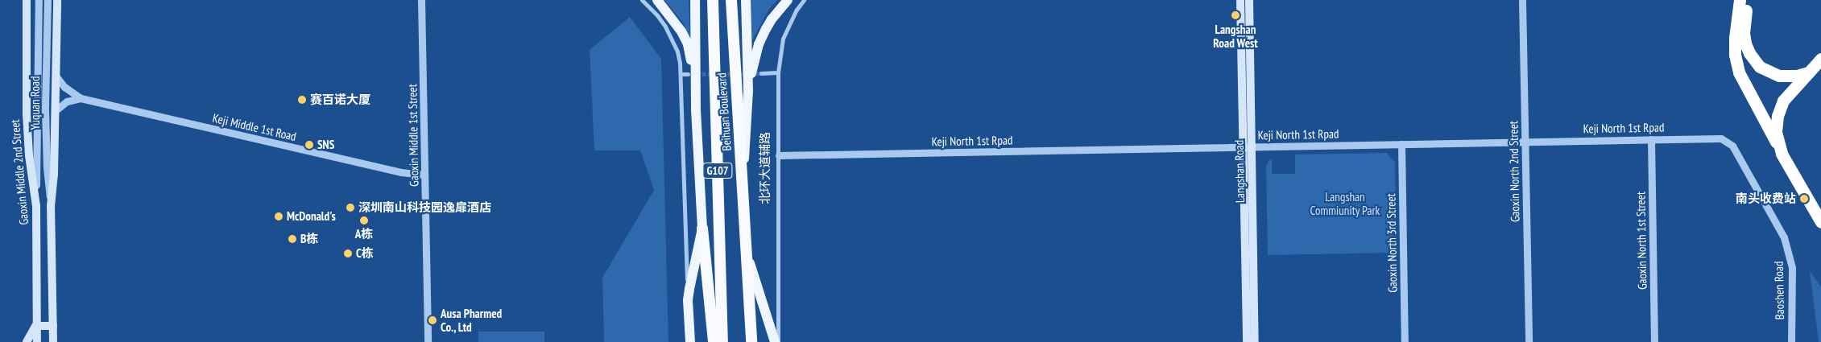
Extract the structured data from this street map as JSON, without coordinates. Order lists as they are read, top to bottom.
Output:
{
  "streets": {
    "highway": ["Beihuan Boulevard", "G107"],
    "main road": ["北环大道辅路", "Langshan Road", "Gaoxin Middle 2nd Street"],
    "street": [
      "Yuquan Road",
      "Keji Middle 1st Road",
      "Keji North 1st Rpad",
      "Gaoxin Middle 1st Street",
      "Gaoxin North 2nd Street",
      "Gaoxin North 1st Street",
      "Gaoxin North 3rd Street",
      "Baoshen Road"
    ]
  },
  "crossings": [
    ["Yuquan Road", "Gaoxin Middle 2nd Street"],
    ["Beihuan Boulevard", "北环大道辅路"],
    ["Keji Middle 1st Road", "Gaoxin Middle 1st Street"],
    ["Keji North 1st Rpad", "北环大道辅路"],
    ["Keji North 1st Rpad", "Langshan Road"],
    ["Keji North 1st Rpad", "Gaoxin North 2nd Street"],
    ["Keji North 1st Rpad", "Gaoxin North 1st Street"],
    ["Keji North 1st Rpad", "Gaoxin North 3rd Street"],
    ["Keji North 1st Rpad", "Baoshen Road"]
  ],
  "parks": ["Langshan Commiunity Park"],
  "places": [
    "Langshan Road West",
    "赛百诺大厦",
    "SNS",
    "南头收费站",
    "深圳南山科技园逸扉酒店",
    "McDonald's",
    "A栋",
    "B栋",
    "C栋",
    "Ausa Pharmed Co., Ltd"
  ]
}
